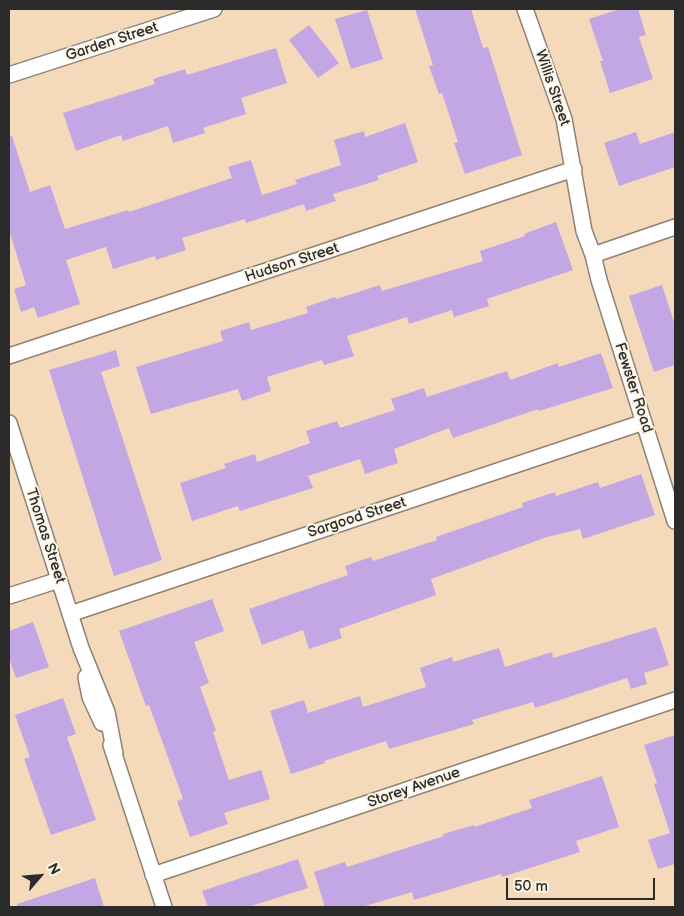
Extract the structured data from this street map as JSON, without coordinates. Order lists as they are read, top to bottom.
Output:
{
  "streets": {
    "street": [
      "Garden Street",
      "Willis Street",
      "Hudson Street",
      "Fewster Road",
      "Sargood Street",
      "Thomas Street",
      "Storey Avenue"
    ]
  },
  "crossings": [
    ["Willis Street", "Hudson Street"],
    ["Willis Street", "Fewster Road"],
    ["Fewster Road", "Sargood Street"],
    ["Sargood Street", "Thomas Street"],
    ["Thomas Street", "Storey Avenue"]
  ],
  "scale_bar": "50 m",
  "north": "top right"
}
